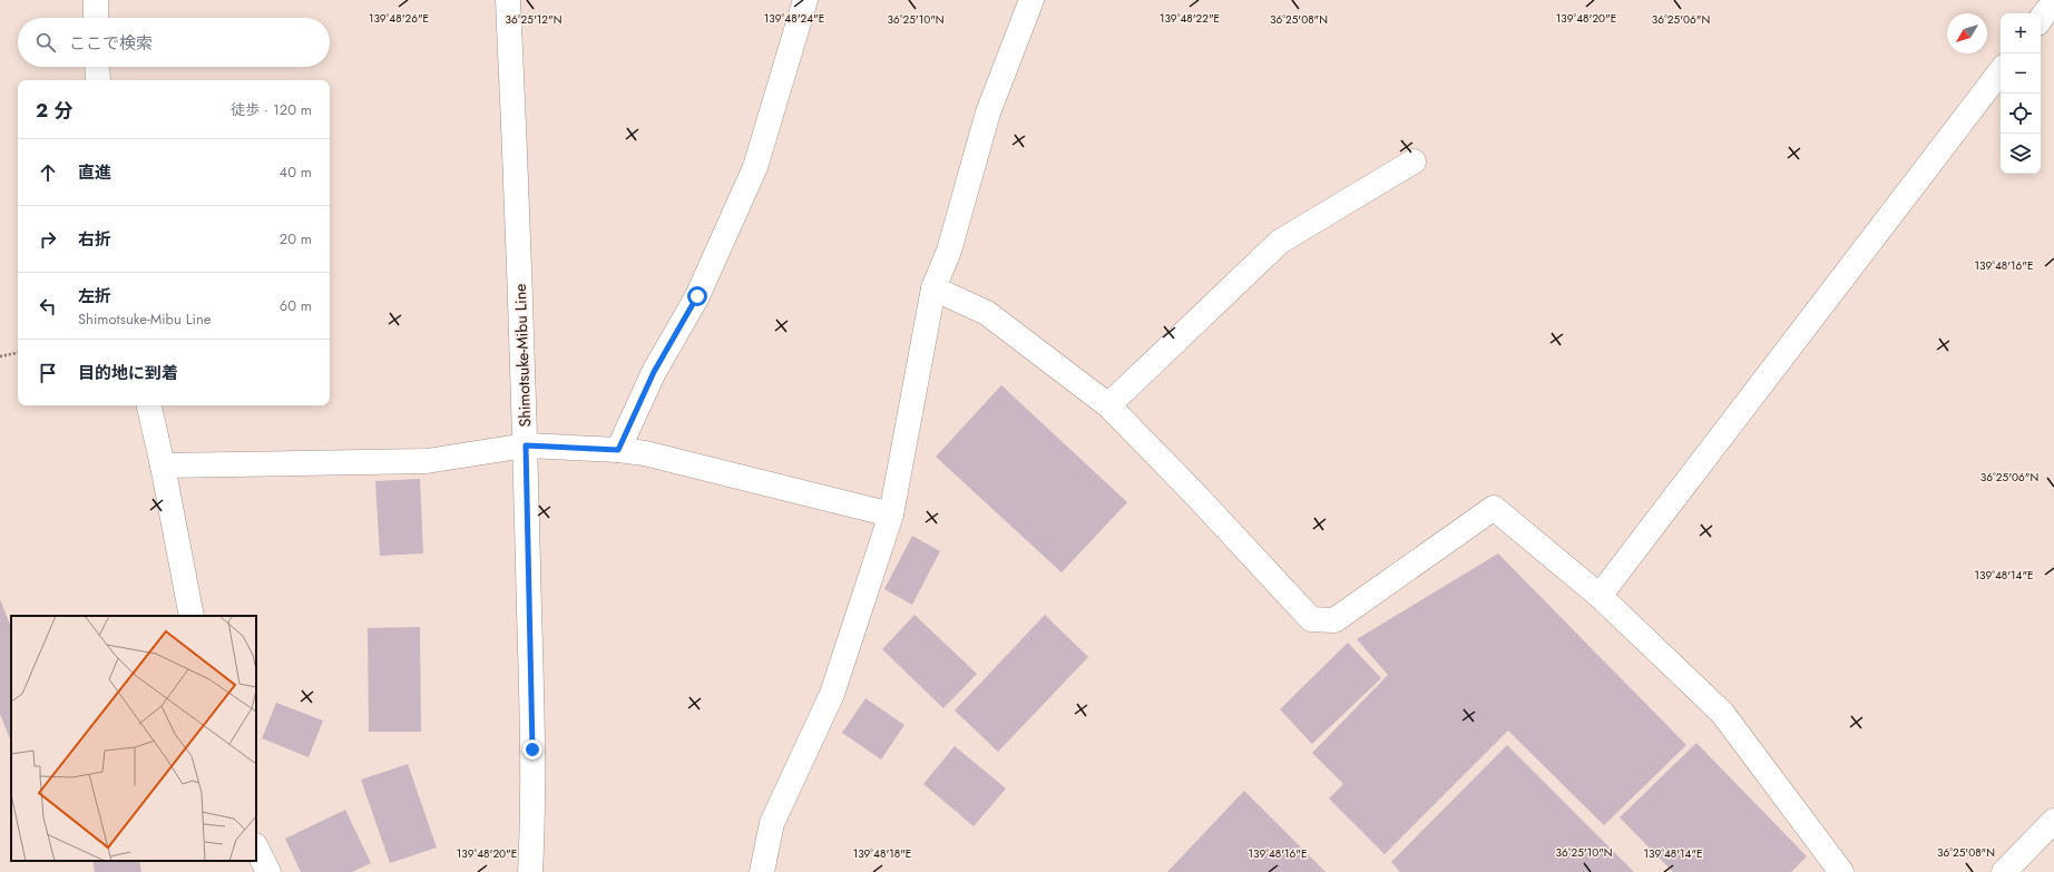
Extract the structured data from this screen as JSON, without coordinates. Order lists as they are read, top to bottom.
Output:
{
  "streets": {
    "street": ["Shimotsuke-Mibu Line"]
  },
  "north": "bottom left",
  "page": {
    "map_buttons": ["+", "−"],
    "search": "ここで検索",
    "heading": ["2 分", "徒歩 · 120 m"],
    "list": [
      ["直進", "40 m"],
      ["右折", "20 m"],
      ["左折", "Shimotsuke-Mibu Line", "60 m"],
      "目的地に到着"
    ]
  },
  "coordinates": [
    "139°48'26\"E",
    "139°48'22\"E",
    "139°48'20\"E",
    "139°48'24\"E",
    "36°25'12\"N",
    "36°25'10\"N",
    "36°25'08\"N",
    "36°25'06\"N",
    "139°48'16\"E",
    "139°48'14\"E",
    "139°48'18\"E"
  ]
}
